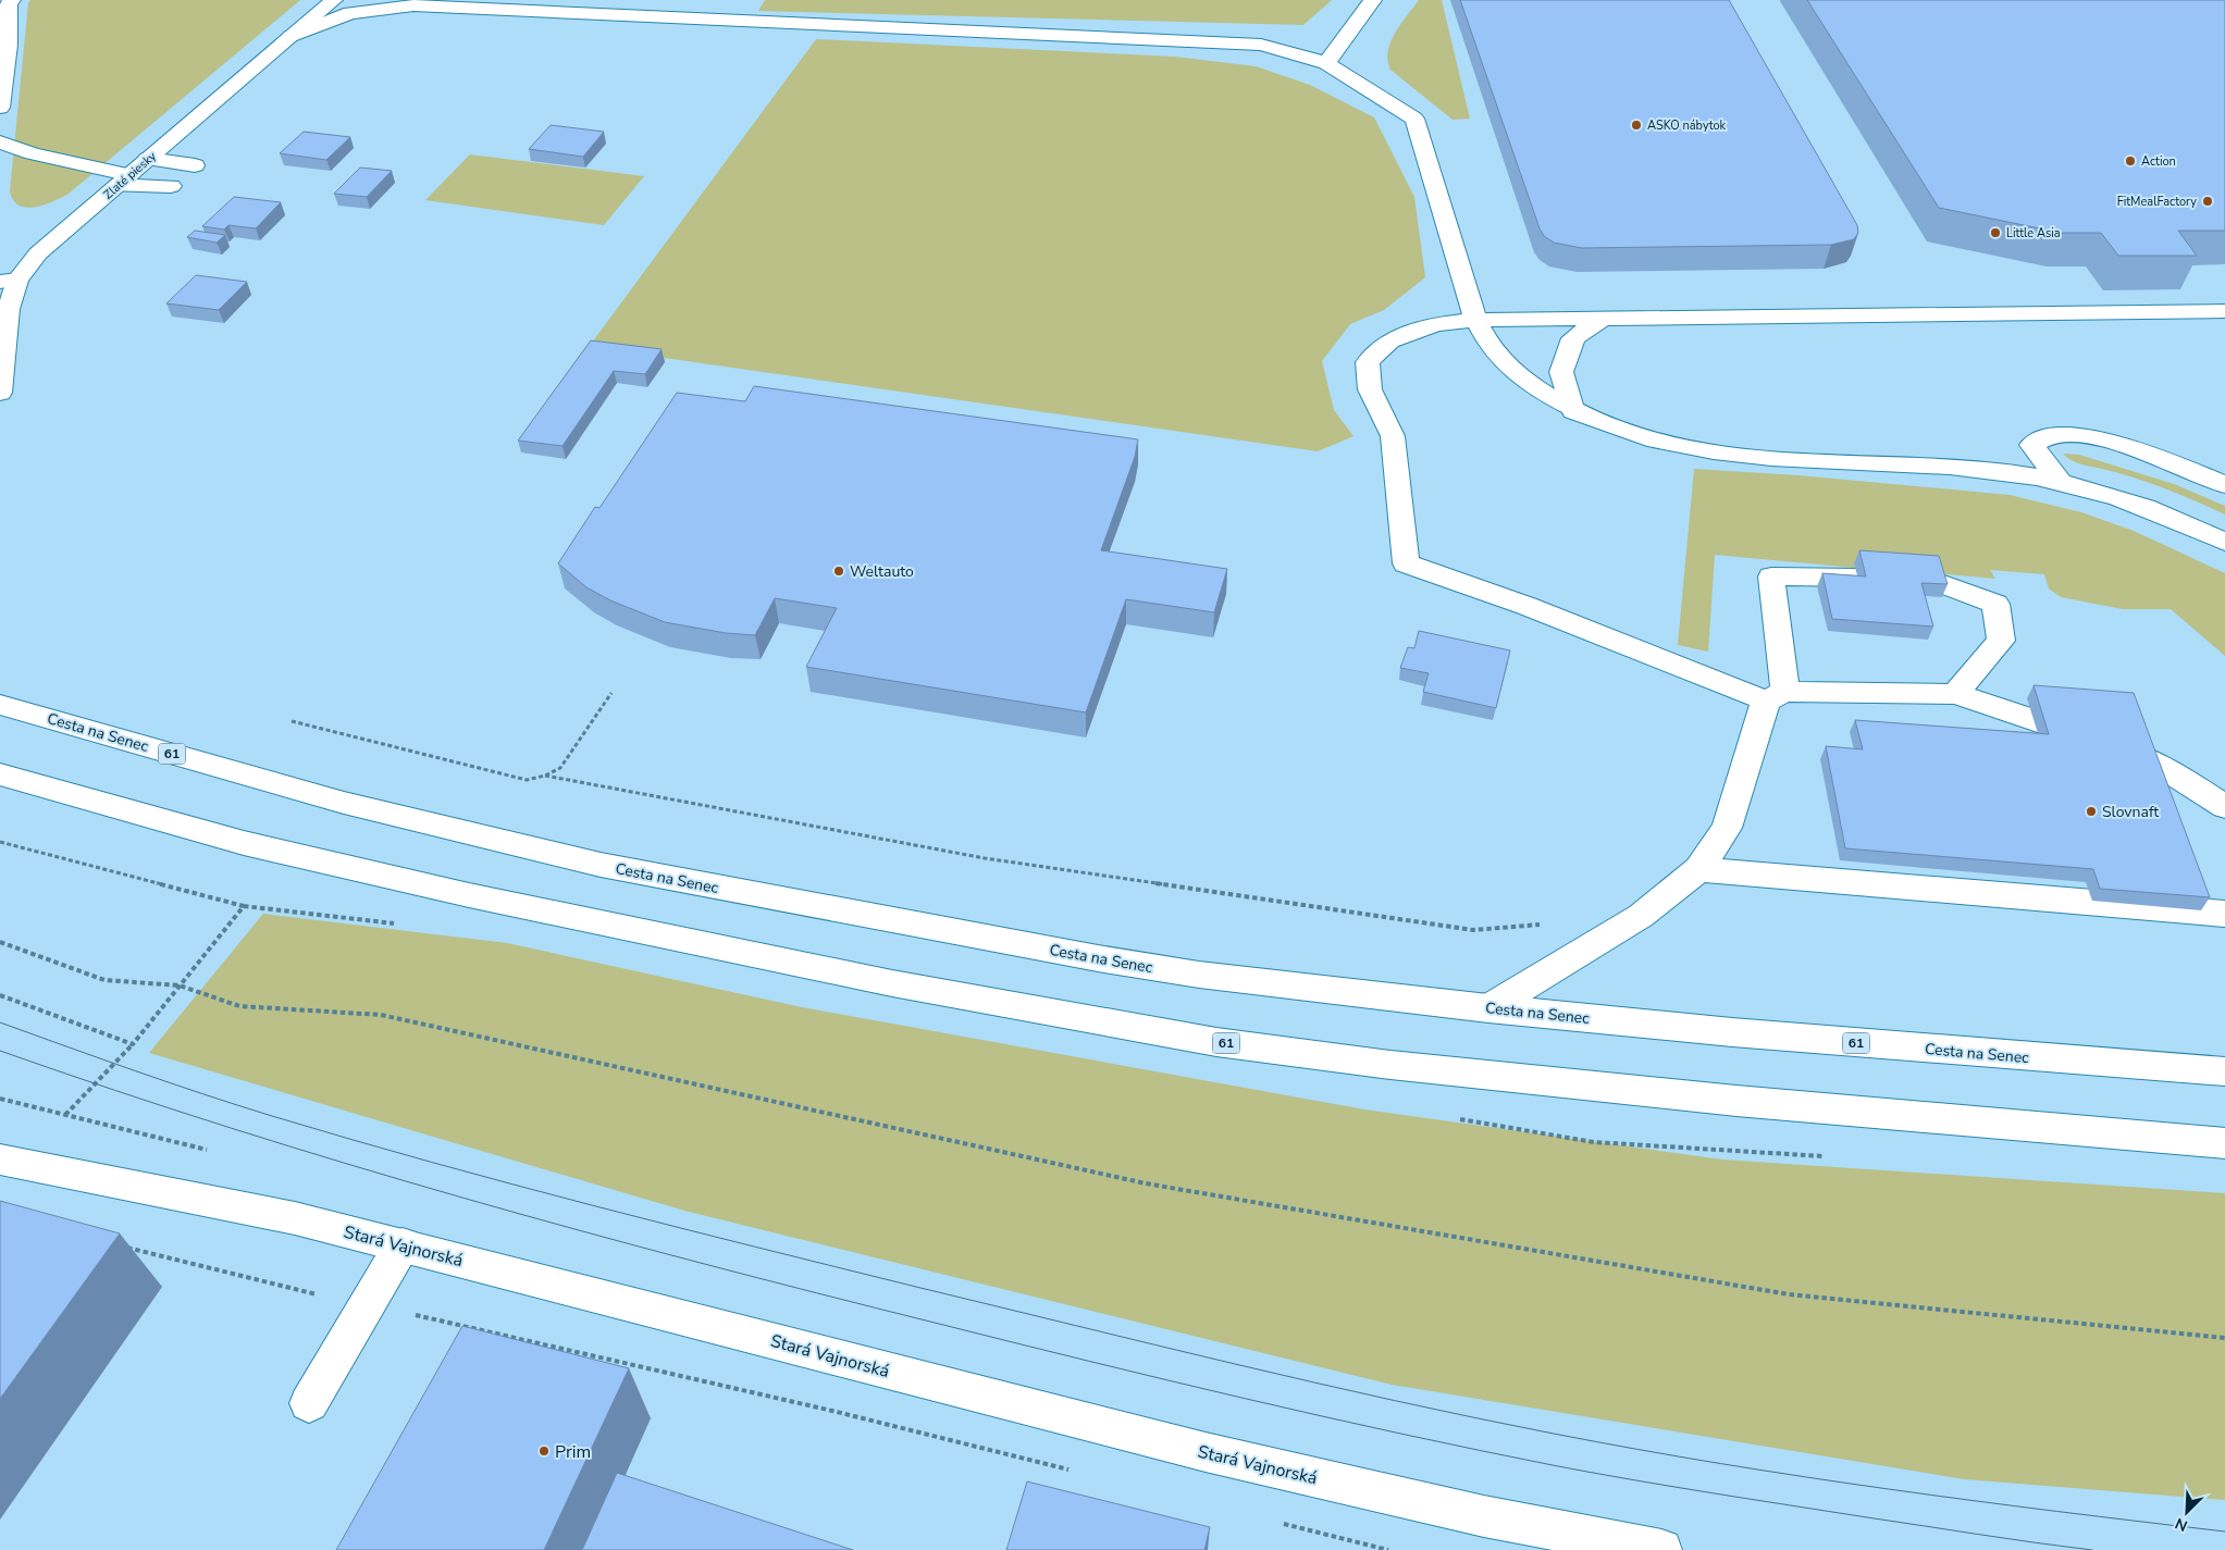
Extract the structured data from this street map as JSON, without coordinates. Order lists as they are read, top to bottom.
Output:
{
  "streets": {
    "main road": [
      "Zlaté piesky",
      "Cesta na Senec",
      "61",
      "Stará Vajnorská"
    ]
  },
  "places": [
    "ASKO nábytok",
    "Action",
    "FitMealFactory",
    "Little Asia",
    "Weltauto",
    "Slovnaft",
    "Prim"
  ],
  "north": "bottom left"
}
